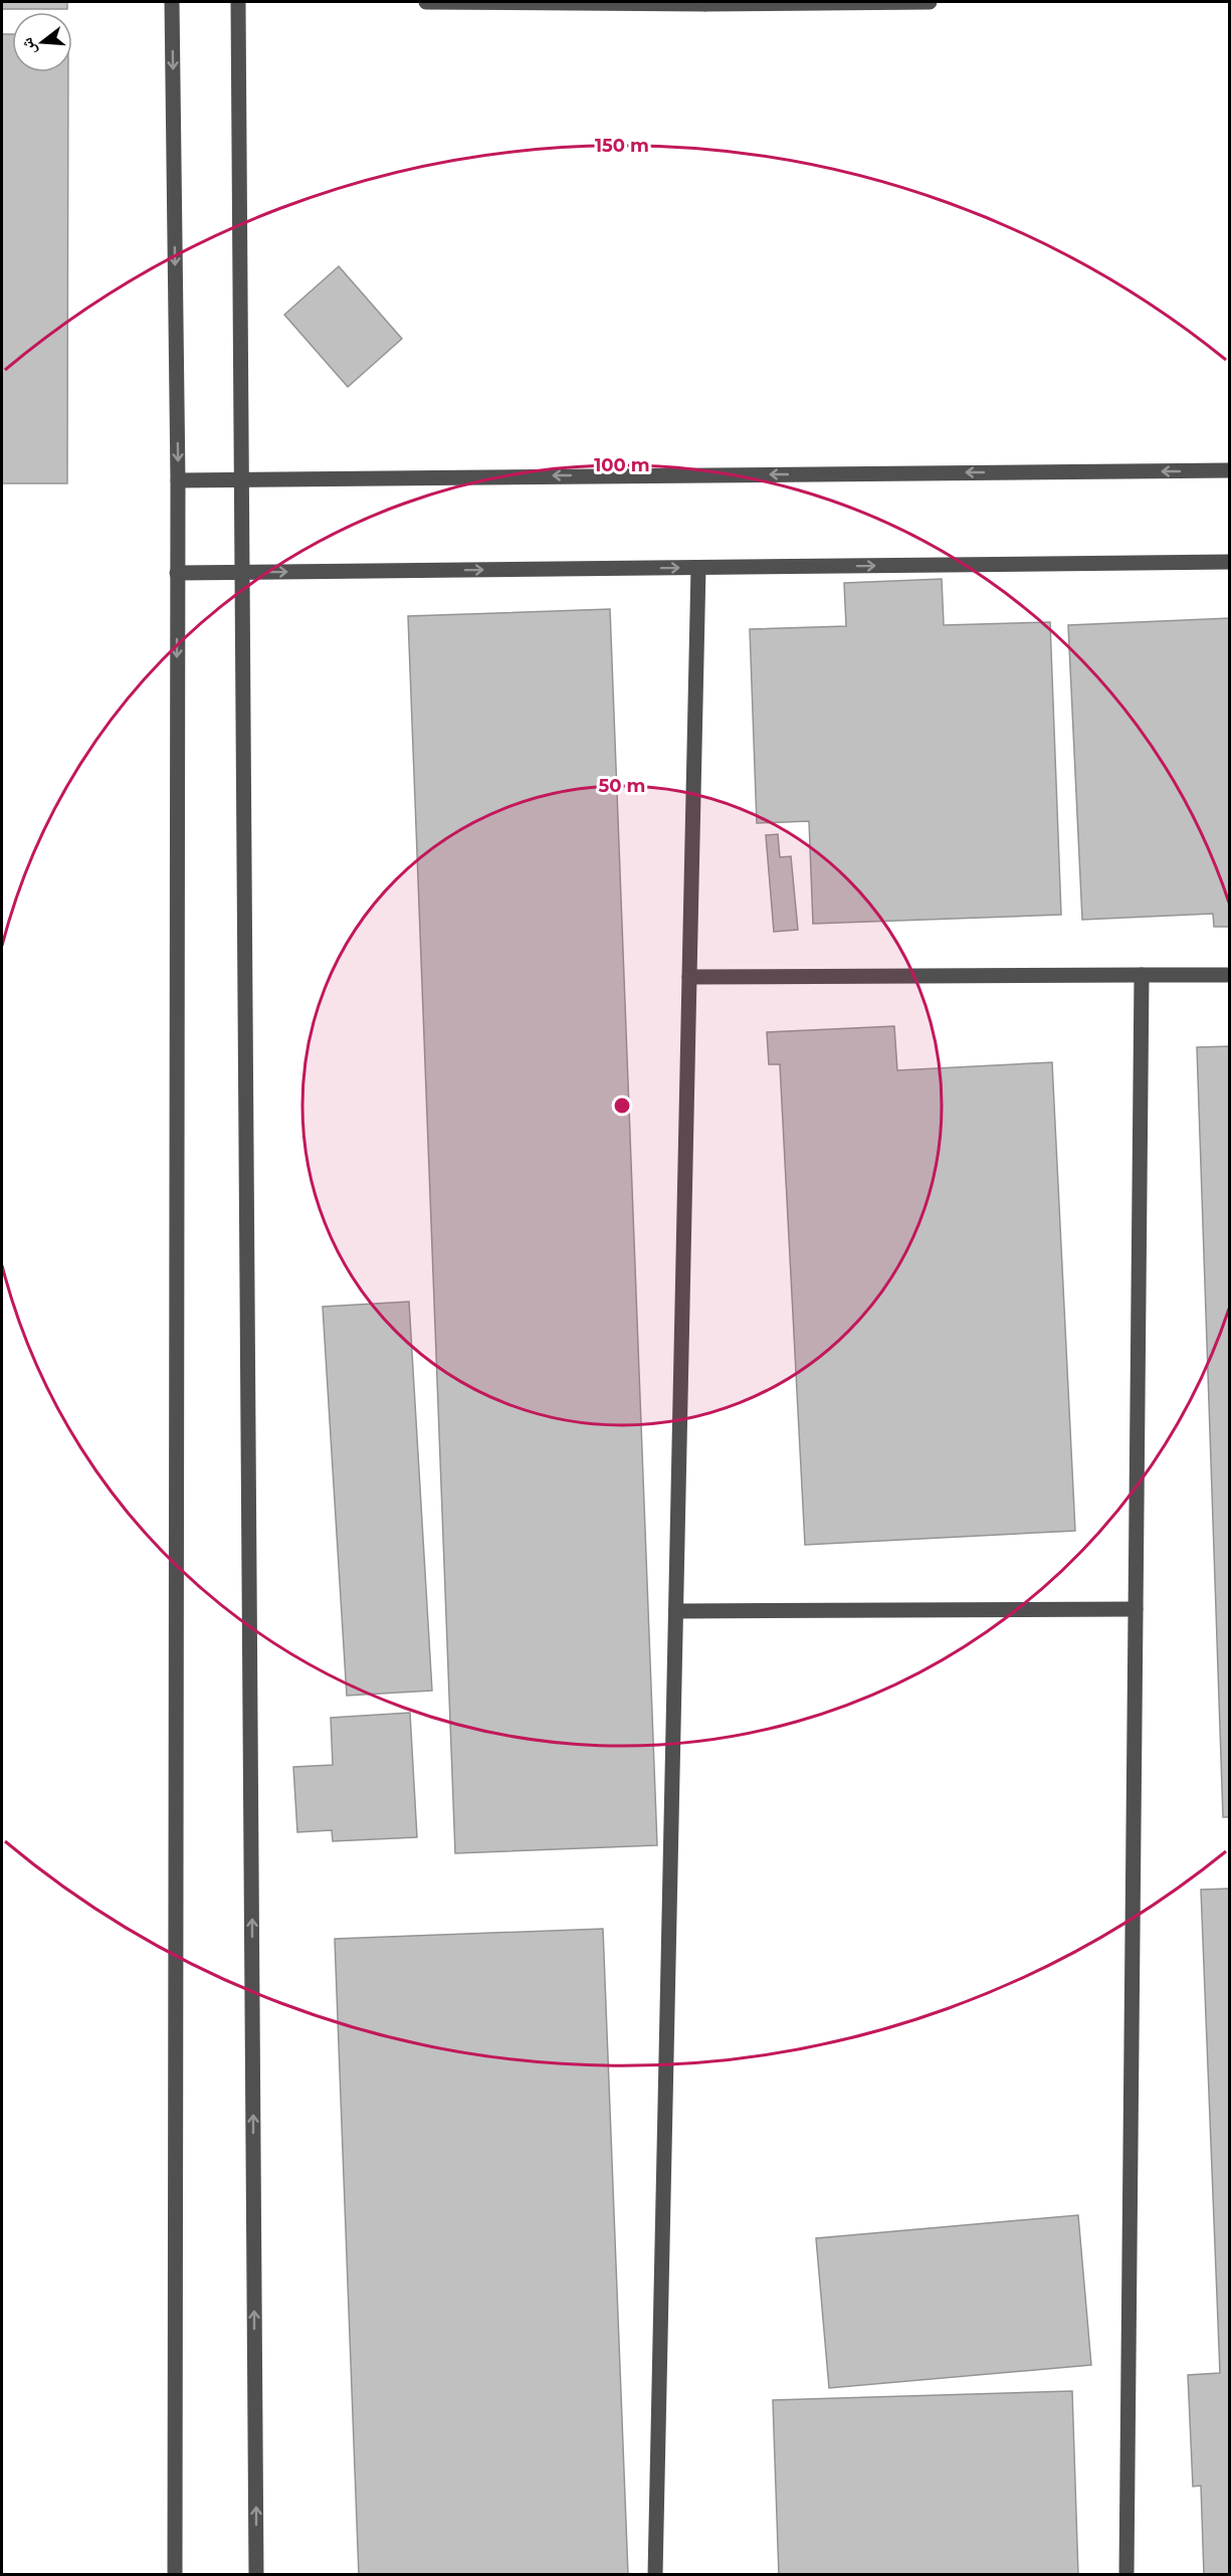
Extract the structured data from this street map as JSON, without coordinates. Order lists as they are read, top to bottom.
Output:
{
  "north": "left",
  "rings": ["150 m", "100 m", "50 m"]
}
